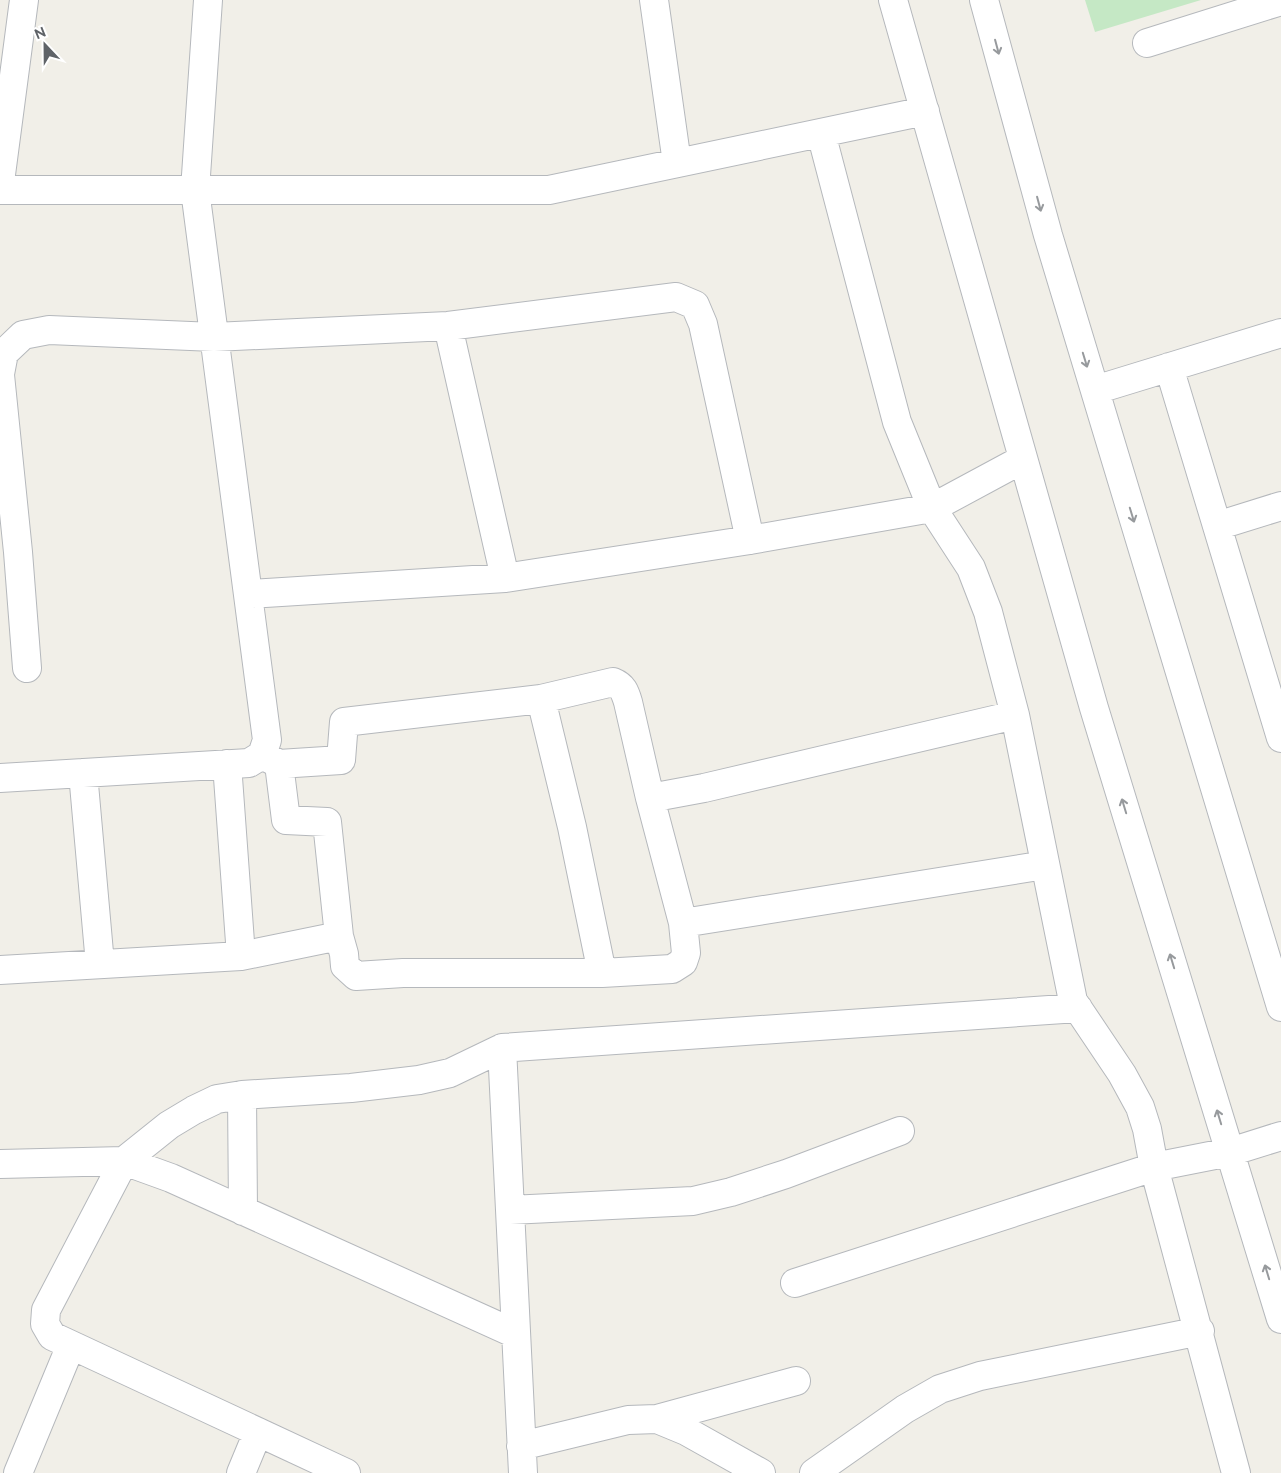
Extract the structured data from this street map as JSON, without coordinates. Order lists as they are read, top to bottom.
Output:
{
  "north": "top"
}
